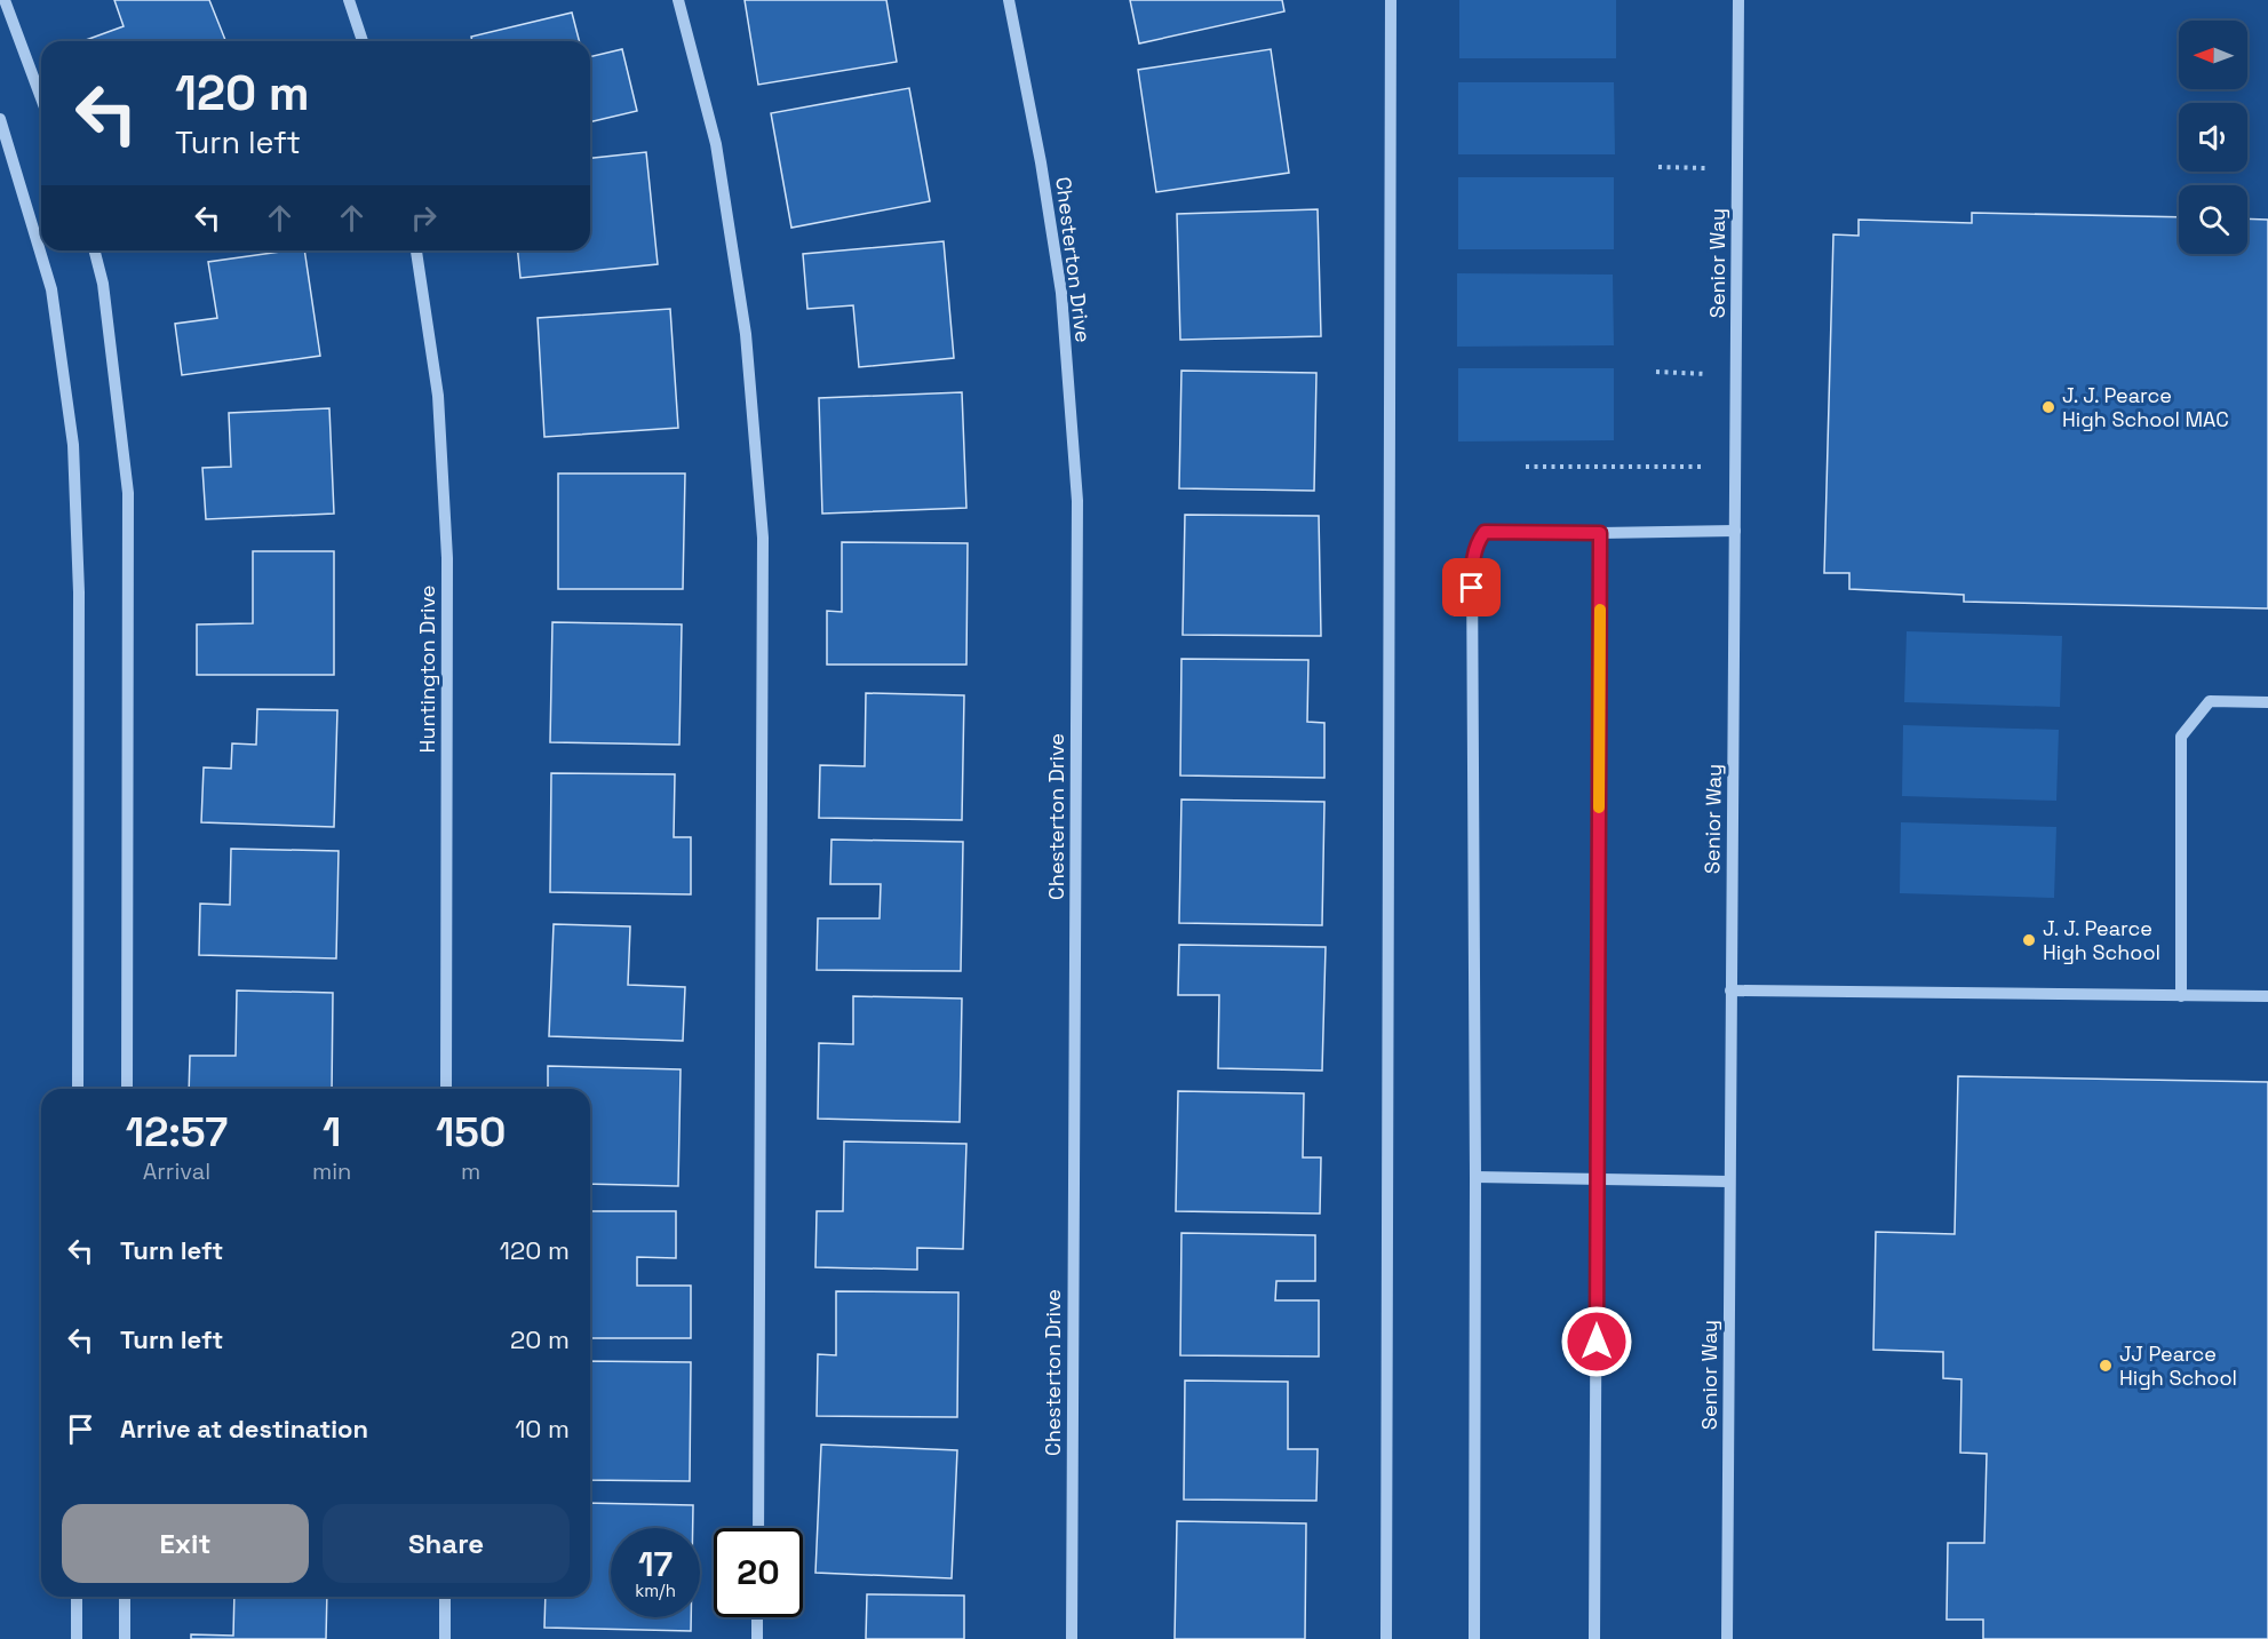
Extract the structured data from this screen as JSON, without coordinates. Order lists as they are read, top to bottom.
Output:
{
  "streets": {
    "street": ["Chesterton Drive", "Senior Way", "Huntington Drive"]
  },
  "places": ["J. J. Pearce High School MAC", "J. J. Pearce High School", "JJ Pearce High School"],
  "north": "left",
  "page": {
    "turn": ["120 m", "Turn left"],
    "eta": [
      "12:57",
      "Arrival",
      "1",
      "min",
      "150",
      "m"
    ],
    "list": [
      {
        "name": "Turn left",
        "value": "120 m"
      },
      {
        "name": "Turn left",
        "value": "20 m"
      },
      {
        "name": "Arrive at destination",
        "value": "10 m"
      }
    ],
    "buttons": ["Exit", "Share"],
    "speed": "17 km/h",
    "limit": "20"
  }
}
